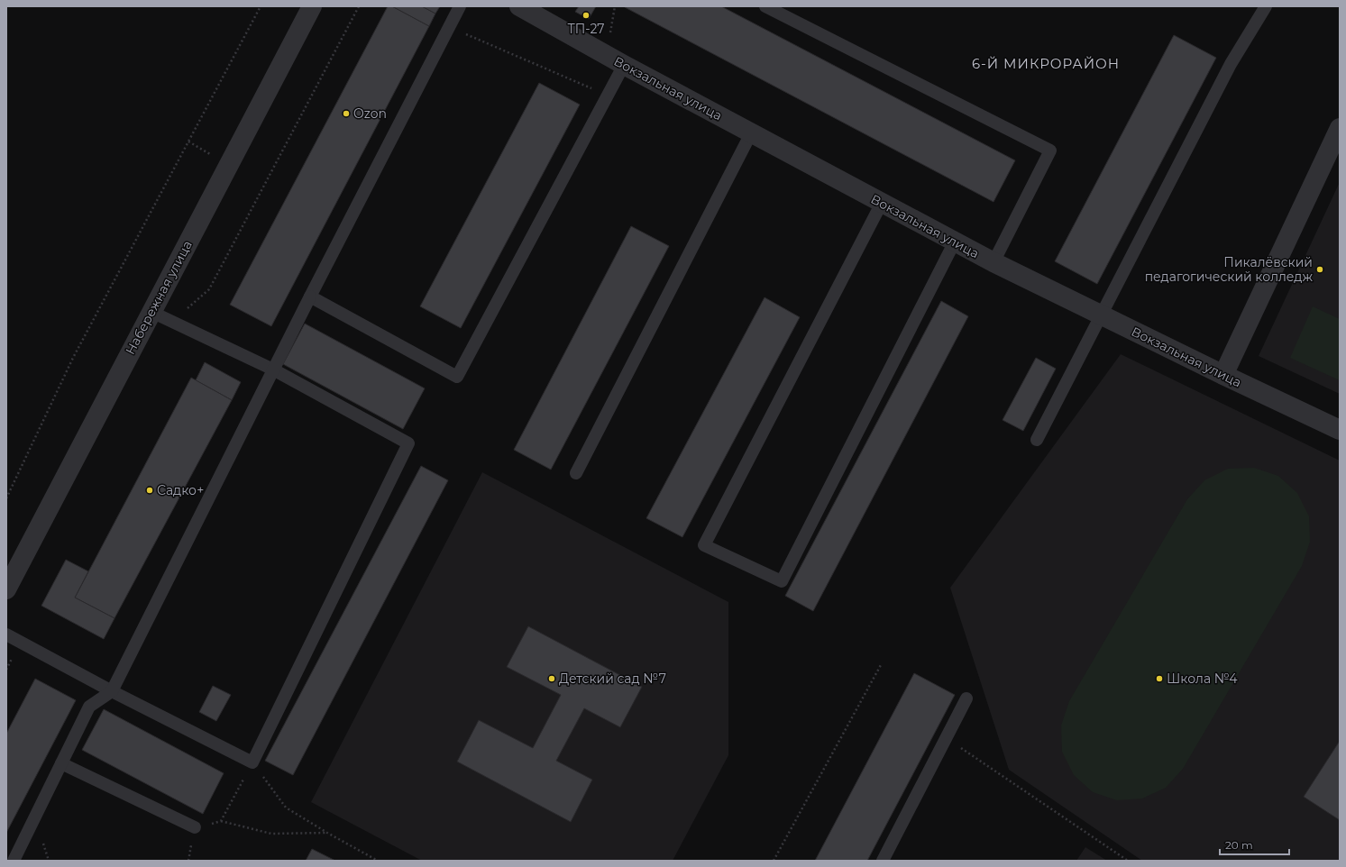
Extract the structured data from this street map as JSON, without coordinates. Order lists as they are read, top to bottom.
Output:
{
  "streets": {
    "street": ["Вокзальная улица", "Набережная улица"]
  },
  "districts": ["6-Й МИКРОРАЙОН"],
  "places": [
    "ТП-27",
    "Ozon",
    "Пикалёвский педагогический колледж",
    "Садко+",
    "Детский сад №7",
    "Школа №4"
  ],
  "scale_bar": "20 m"
}
